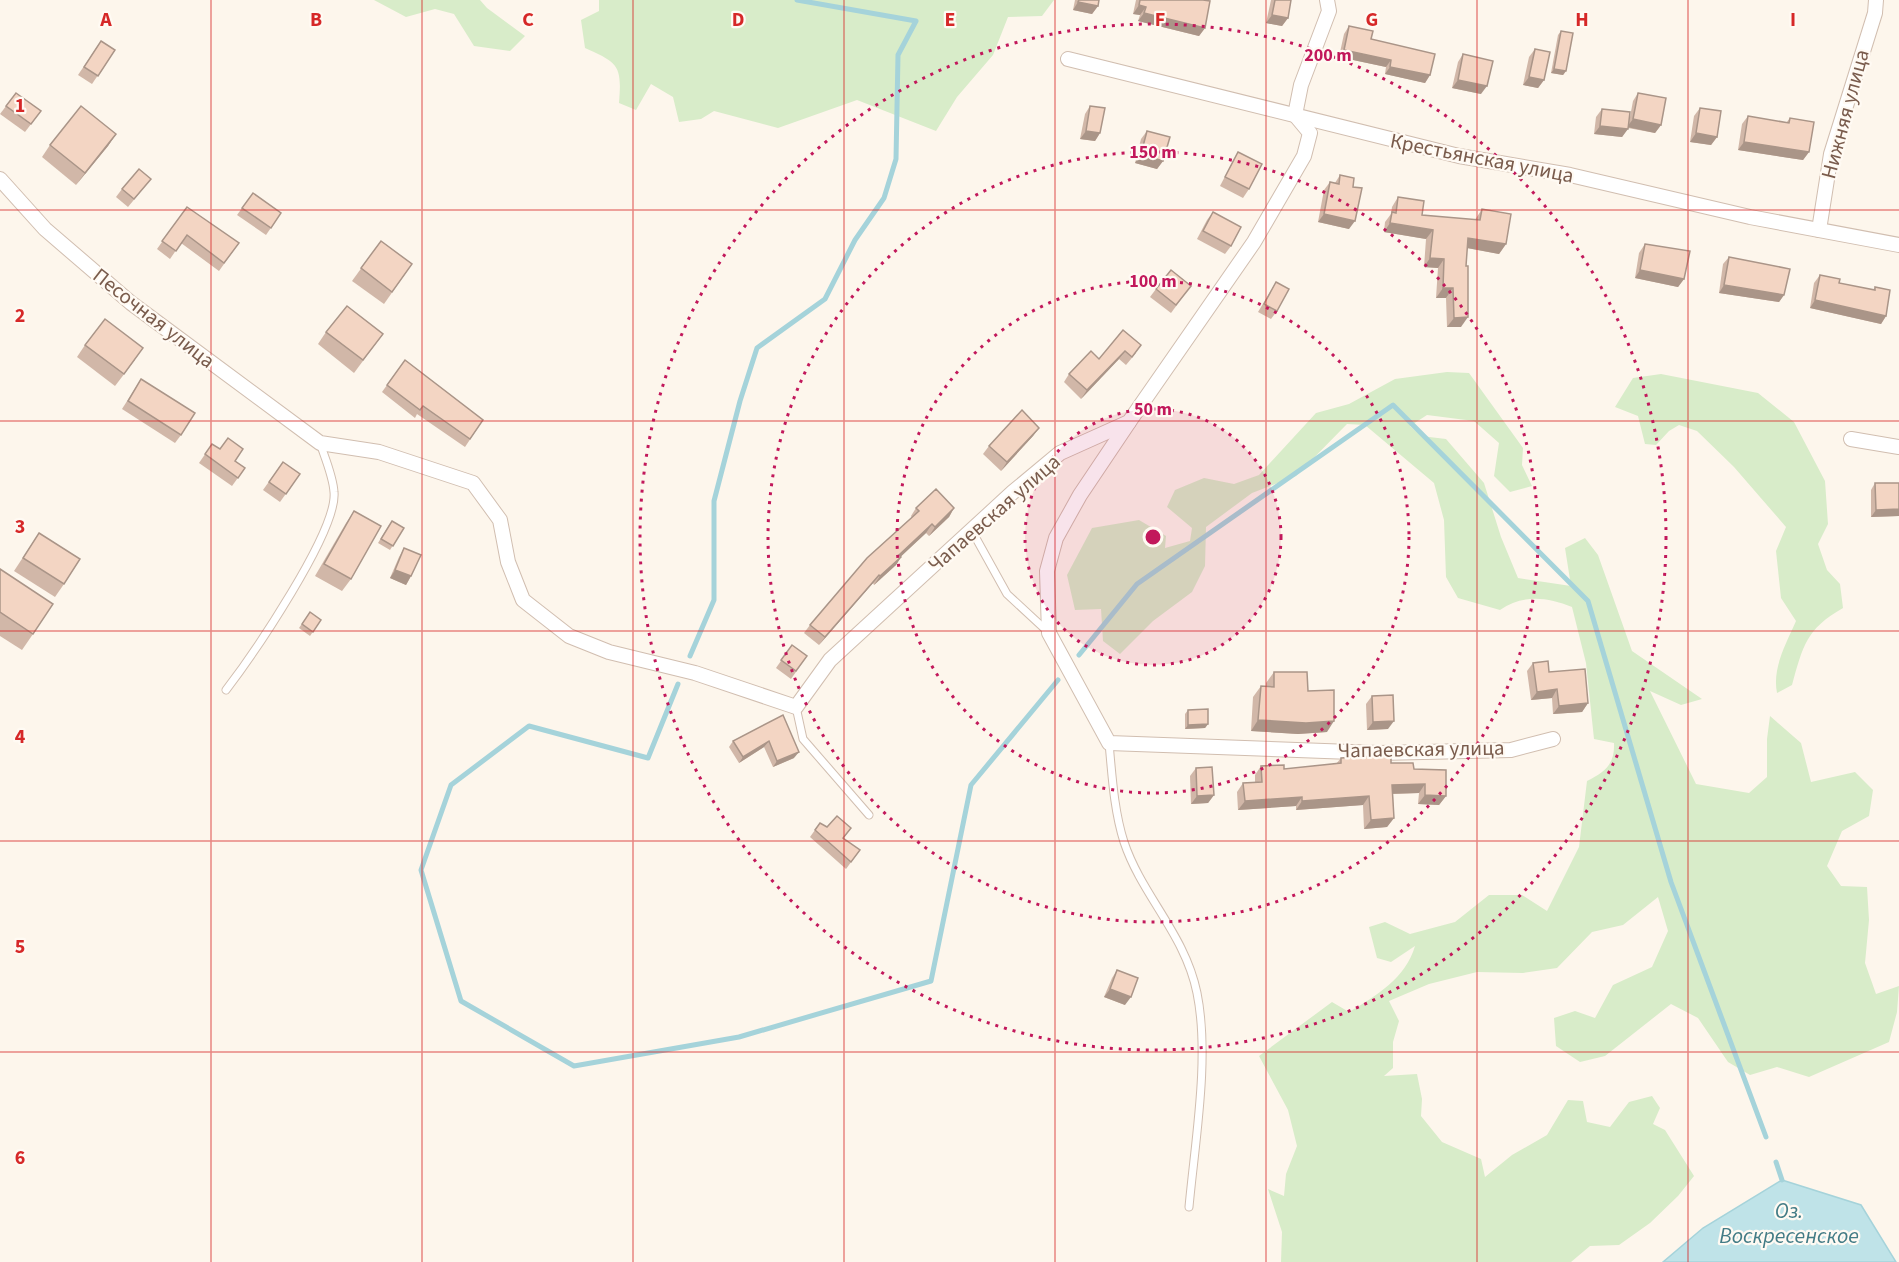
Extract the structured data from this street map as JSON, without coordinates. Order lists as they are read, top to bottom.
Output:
{
  "streets": {
    "street": [
      "Нижняя улица",
      "Крестьянская улица",
      "Песочная улица",
      "Чапаевская улица"
    ]
  },
  "crossings": [
    ["Нижняя улица", "Крестьянская улица"]
  ],
  "water": ["Оз. Воскресенское"],
  "grid": {
    "columns": [
      "A",
      "B",
      "C",
      "D",
      "E",
      "F",
      "G",
      "H",
      "I"
    ],
    "rows": [
      "1",
      "2",
      "3",
      "4",
      "5",
      "6"
    ]
  },
  "rings": [
    "200 m",
    "150 m",
    "100 m",
    "50 m"
  ]
}
